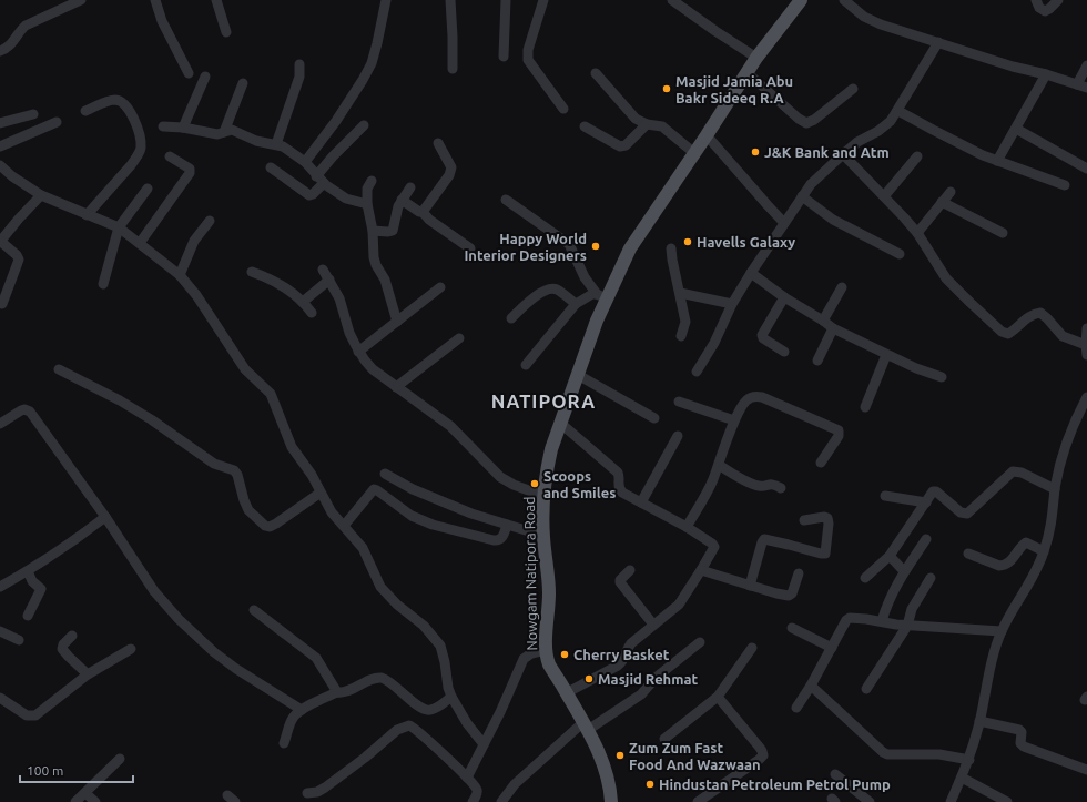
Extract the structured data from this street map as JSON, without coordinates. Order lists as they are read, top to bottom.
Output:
{
  "streets": {
    "main road": ["Nowgam Natipora Road"]
  },
  "districts": ["NATIPORA"],
  "places": [
    "Masjid Jamia Abu Bakr Sideeq R.A",
    "J&K Bank and Atm",
    "Havells Galaxy",
    "Happy World Interior Designers",
    "Scoops and Smiles",
    "Cherry Basket",
    "Masjid Rehmat",
    "Zum Zum Fast Food And Wazwaan",
    "Hindustan Petroleum Petrol Pump"
  ],
  "scale_bar": "100 m"
}
